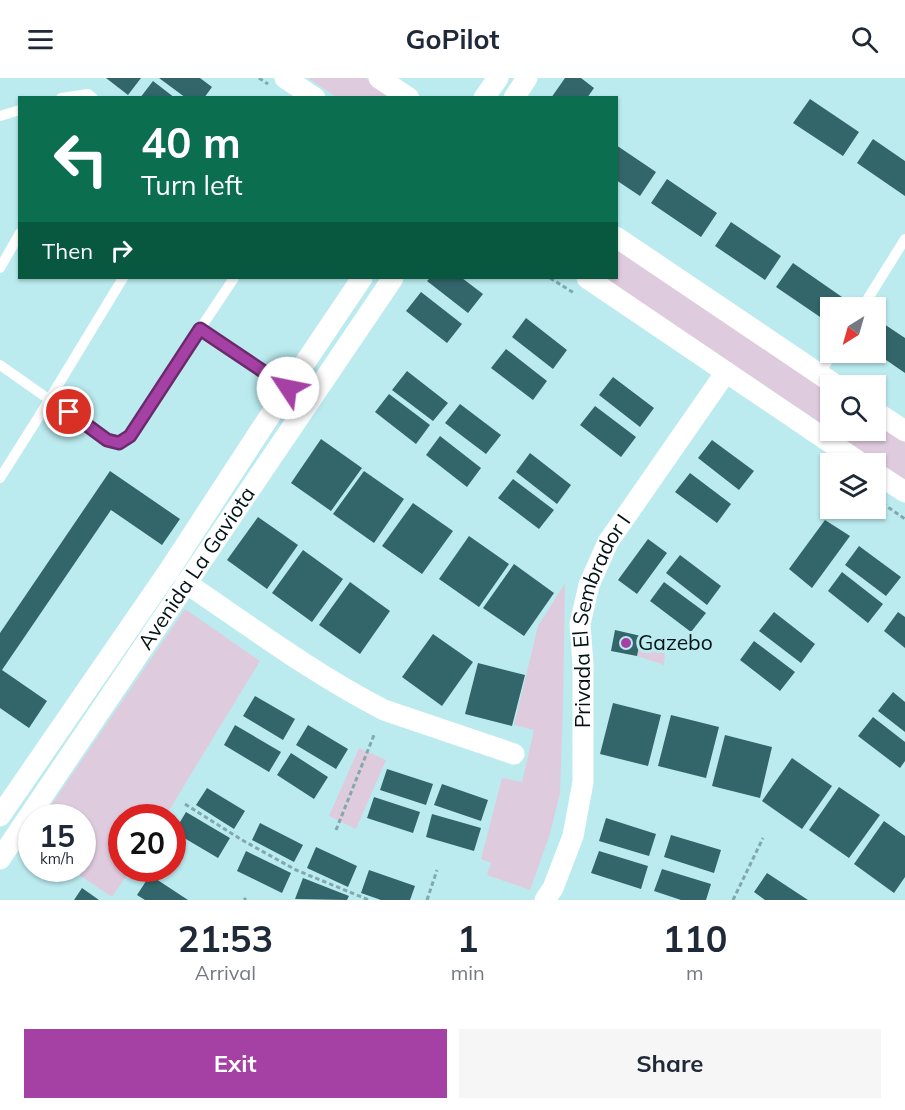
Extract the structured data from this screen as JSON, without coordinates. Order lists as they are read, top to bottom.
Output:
{
  "streets": {
    "street": ["Avenida La Gaviota", "Privada El Sembrador I"]
  },
  "places": ["Gazebo"],
  "north": "bottom left",
  "page": {
    "header": "GoPilot",
    "turn": ["40 m", "Turn left"],
    "then": "Then",
    "speed": "15 km/h",
    "limit": "20",
    "eta": [
      "21:53",
      "Arrival",
      "1",
      "min",
      "110",
      "m"
    ],
    "buttons": ["Exit", "Share"]
  }
}
